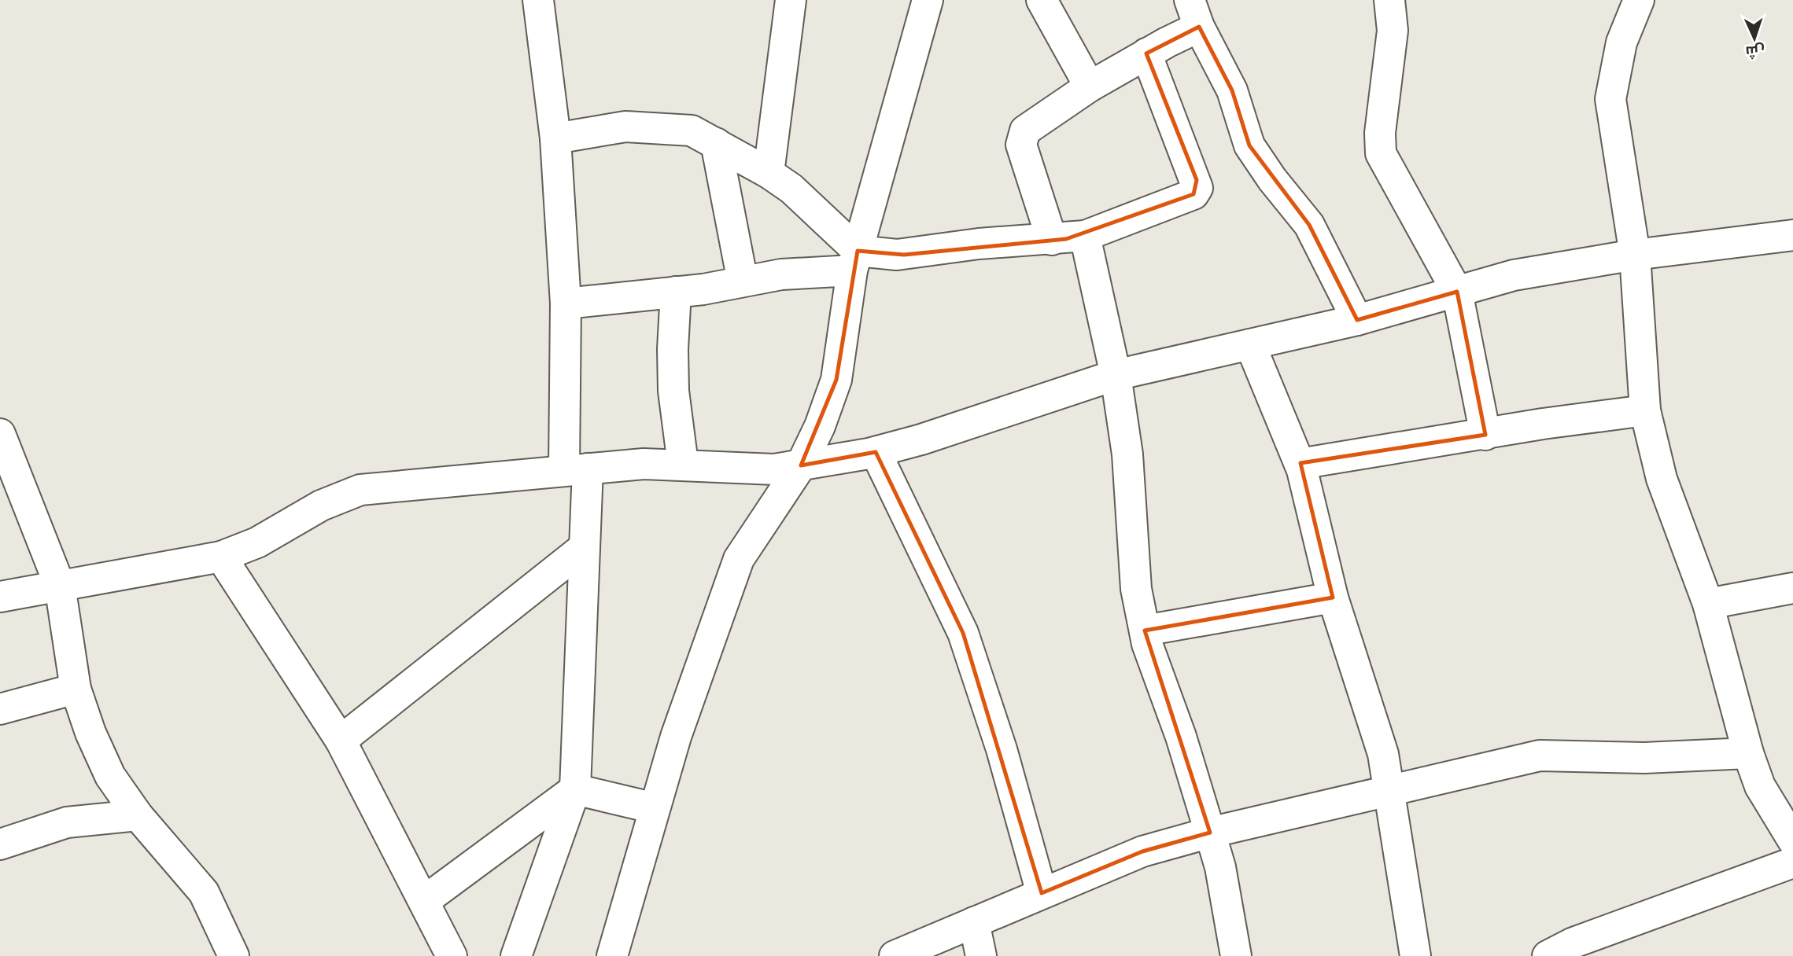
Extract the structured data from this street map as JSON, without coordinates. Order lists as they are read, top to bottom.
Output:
{
  "north": "bottom"
}
